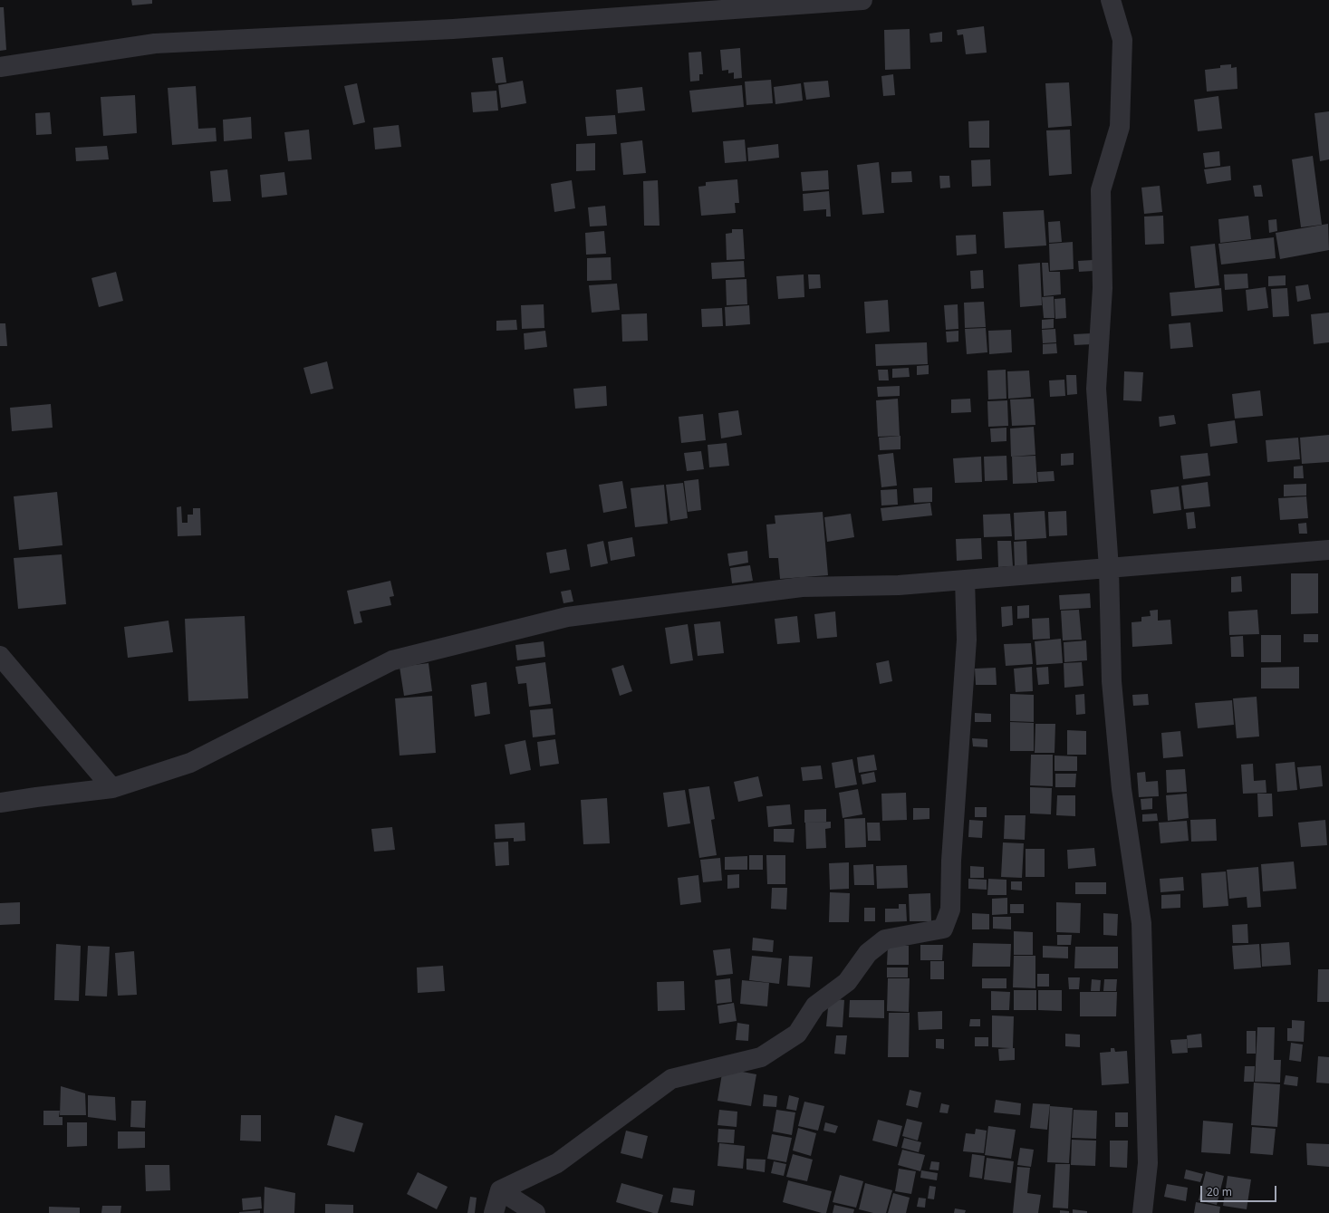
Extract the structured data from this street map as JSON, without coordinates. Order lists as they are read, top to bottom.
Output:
{
  "scale_bar": "20 m"
}
